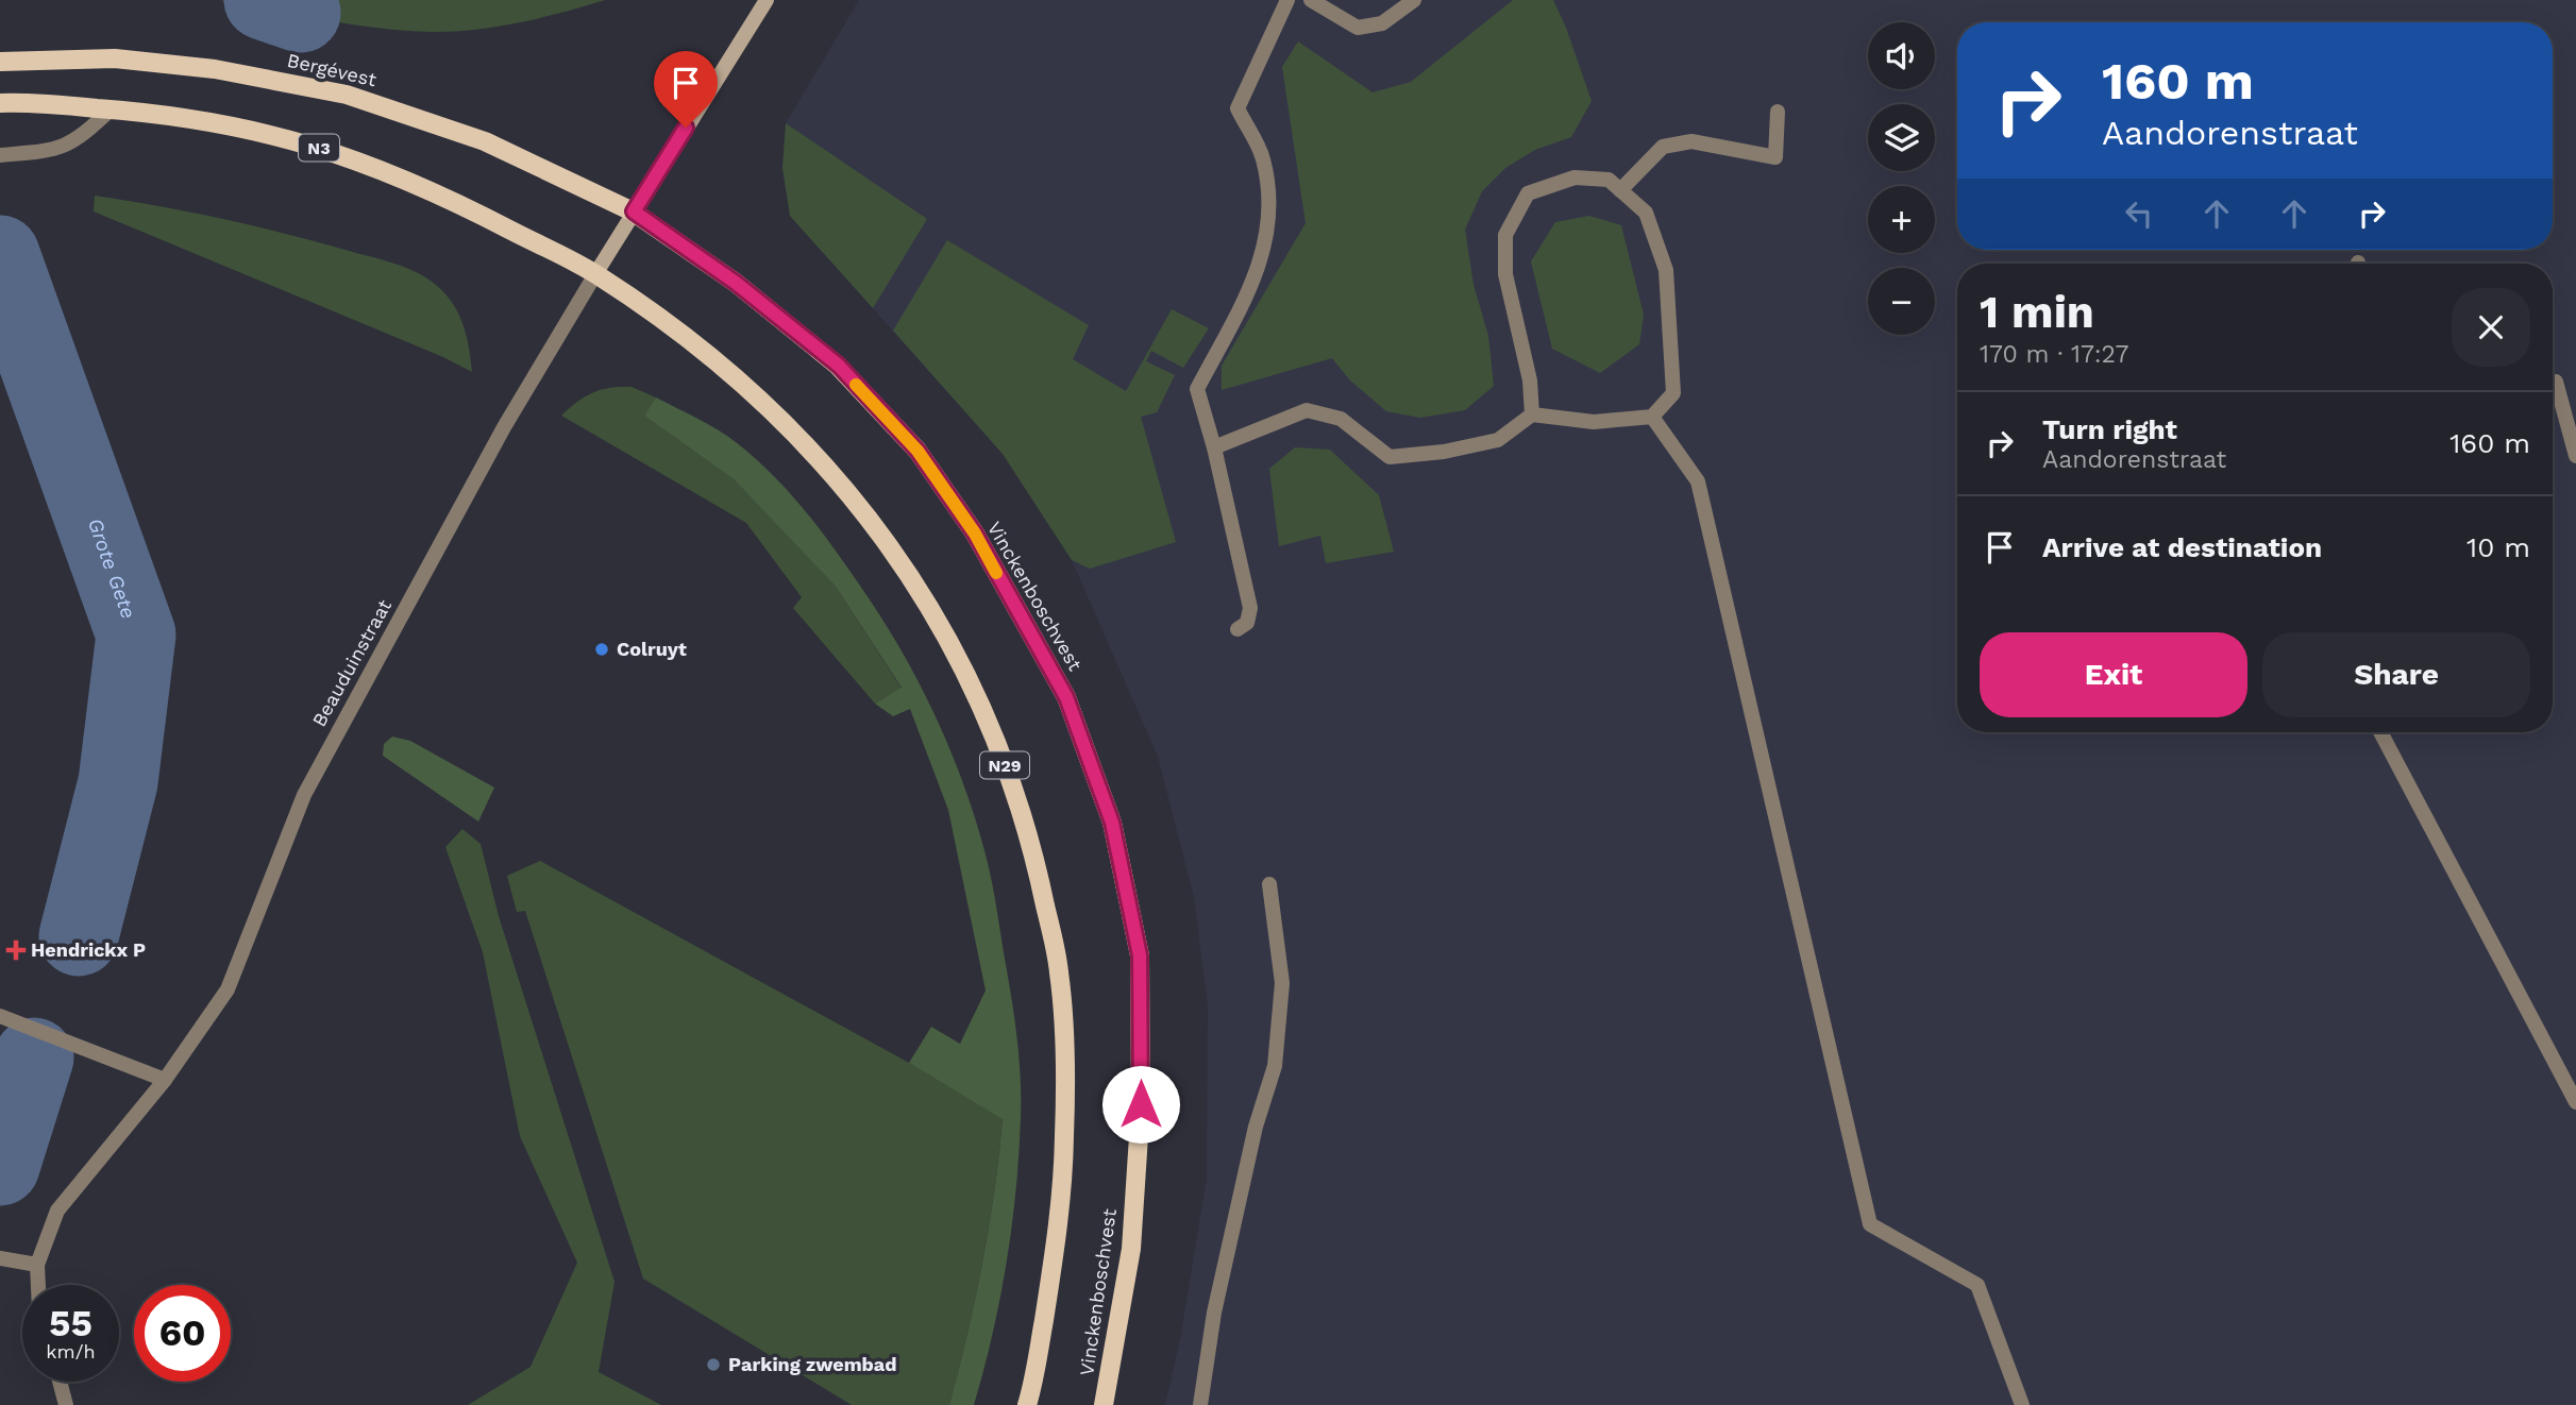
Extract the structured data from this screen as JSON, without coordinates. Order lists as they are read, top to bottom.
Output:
{
  "streets": {
    "main road": [
      "Bergévest",
      "N3",
      "Vinckenboschvest",
      "N29"
    ],
    "street": ["Beauduinstraat"]
  },
  "crossings": [
    ["Bergévest", "Vinckenboschvest"],
    ["N3", "Beauduinstraat"],
    ["N3", "N29"],
    ["Beauduinstraat", "N29"]
  ],
  "water": ["Grote Gete"],
  "places": {
    "other": ["Colruyt", "Parking zwembad"],
    "health": ["Hendrickx P"]
  },
  "page": {
    "map_buttons": ["+", "−"],
    "turn": ["160 m", "Aandorenstraat"],
    "heading": ["1 min", "170 m · 17:27"],
    "list": [
      {
        "name": "Turn right",
        "note": "Aandorenstraat",
        "value": "160 m"
      },
      {
        "name": "Arrive at destination",
        "value": "10 m"
      }
    ],
    "buttons": ["Exit", "Share"],
    "speed": "55 km/h",
    "limit": "60"
  }
}
